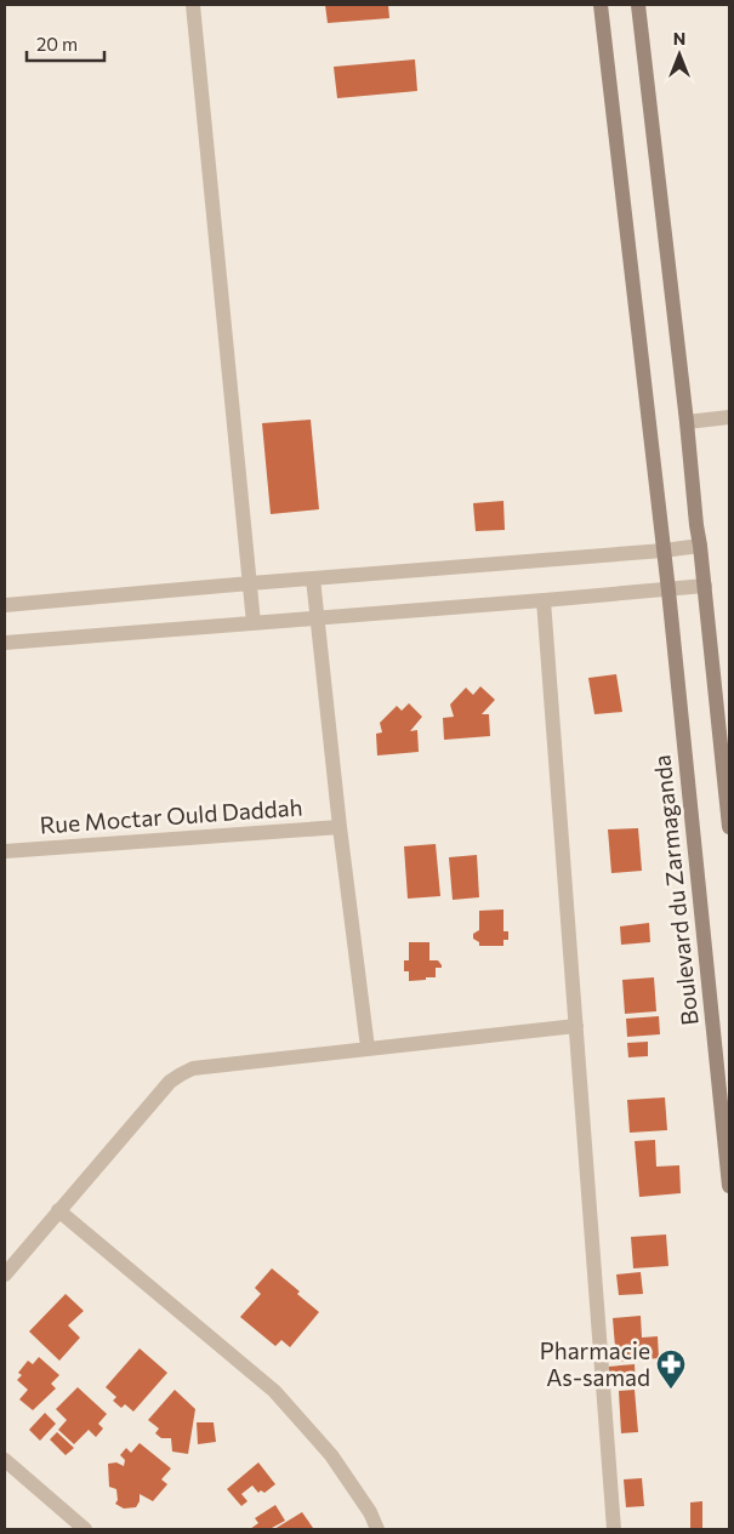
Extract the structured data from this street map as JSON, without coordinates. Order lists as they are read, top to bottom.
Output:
{
  "streets": {
    "main road": ["Boulevard du Zarmaganda"],
    "street": ["Rue Moctar Ould Daddah"]
  },
  "places": {
    "pharmacy": ["Pharmacie As-samad"]
  },
  "scale_bar": "20 m",
  "north": "top"
}
